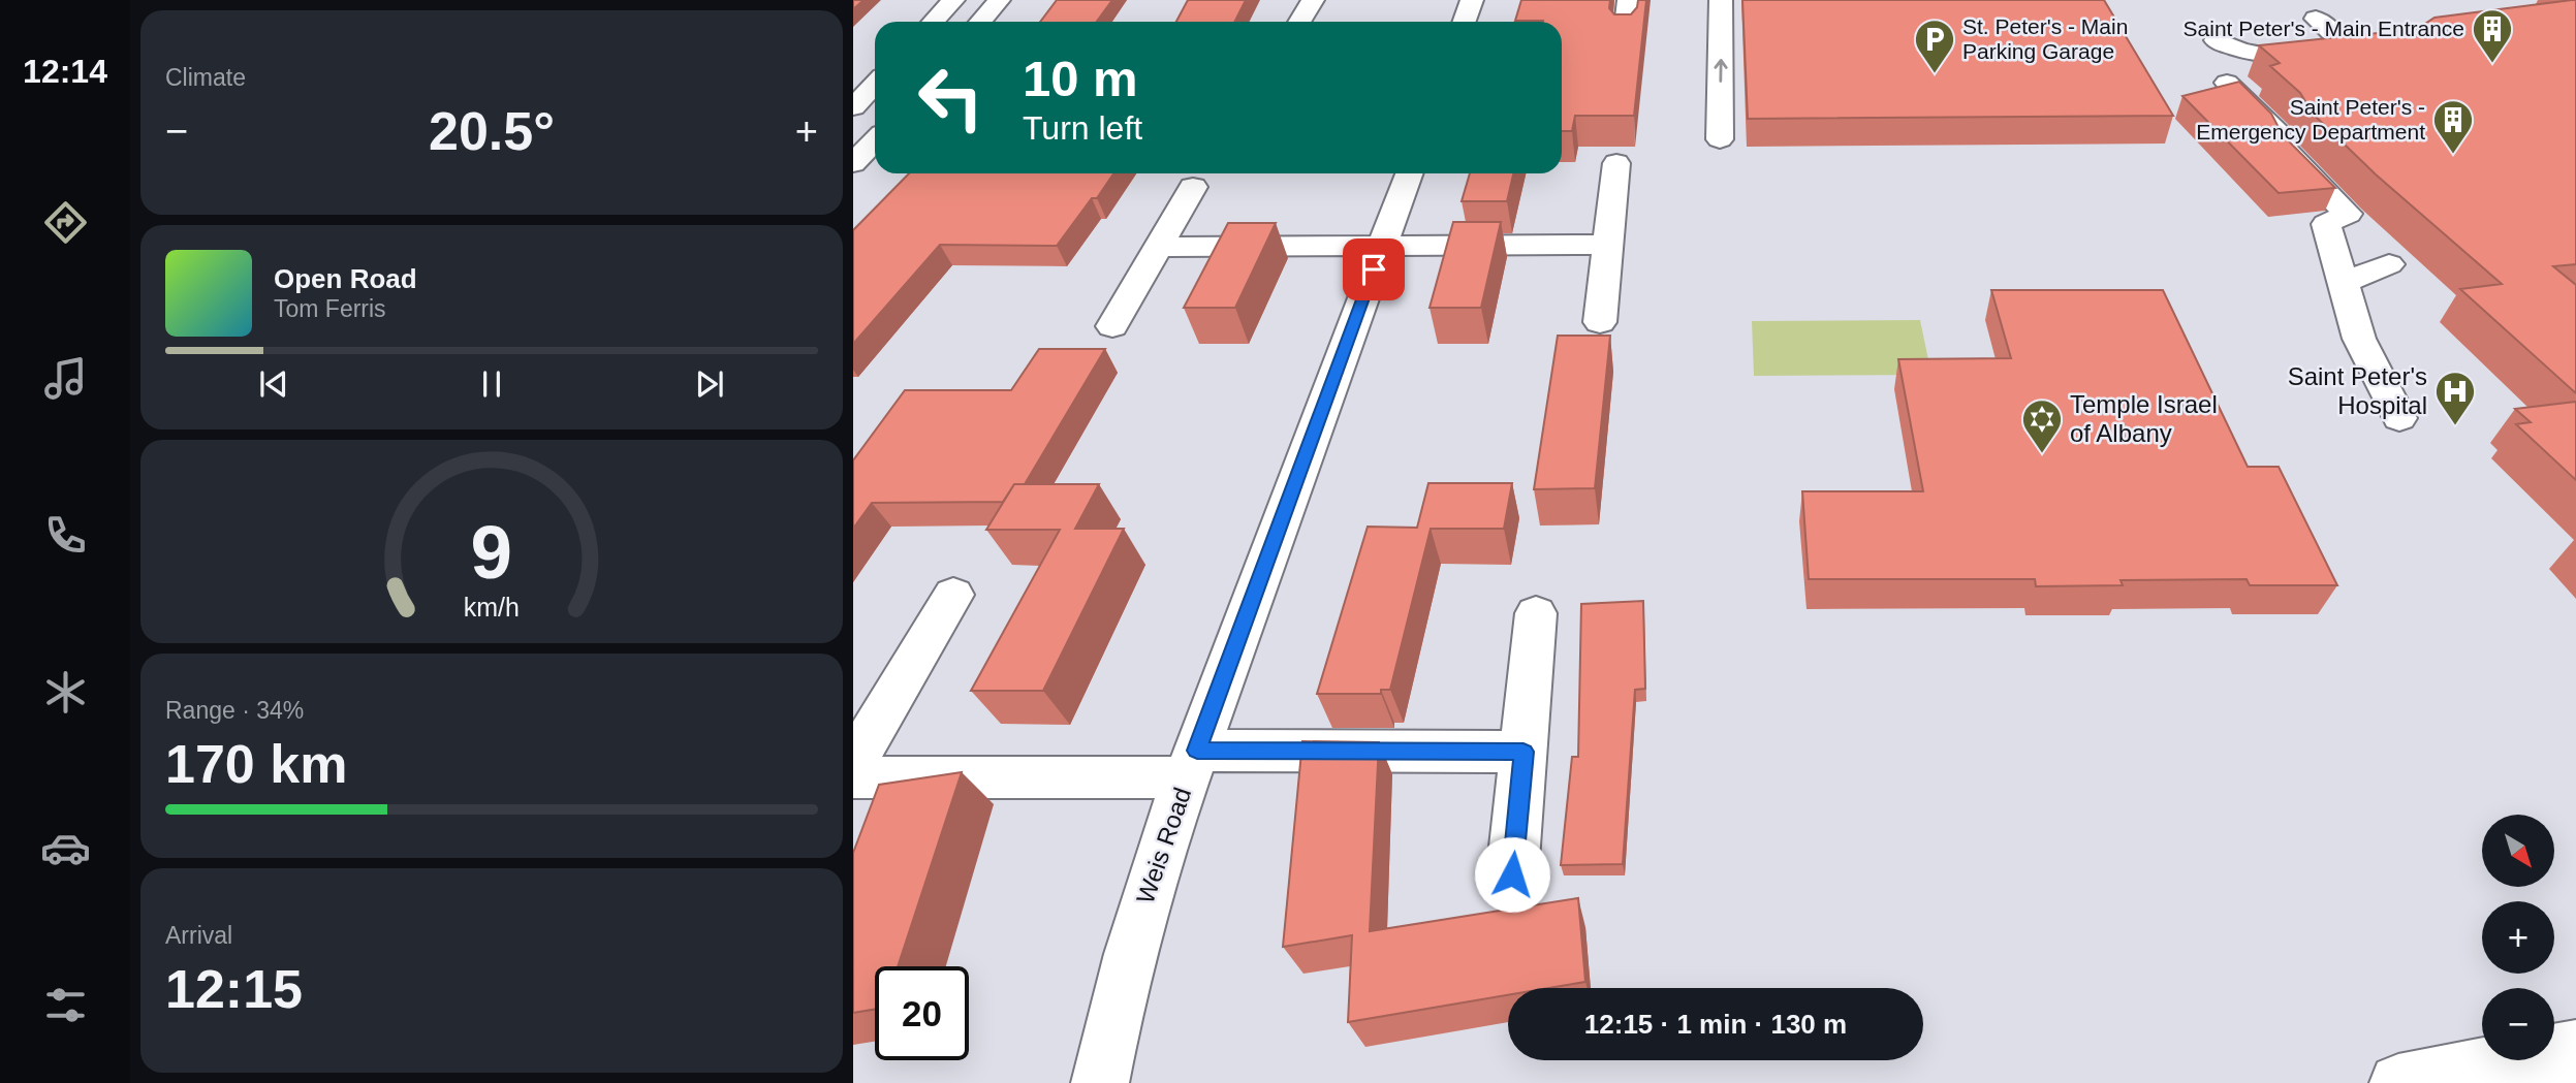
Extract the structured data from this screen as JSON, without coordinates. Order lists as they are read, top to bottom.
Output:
{
  "streets": {
    "street": ["Weis Road"]
  },
  "places": {
    "building": ["Saint Peter's - Main Entrance", "Saint Peter's - Emergency Department"],
    "parking": ["St. Peter's - Main Parking Garage"],
    "hospital": ["Saint Peter's Hospital"],
    "synagogue": ["Temple Israel of Albany"]
  },
  "north": "bottom right",
  "page": {
    "tabs": "12:14",
    "tile": [
      "Climate",
      ["Range · 34%", "170 km"],
      ["Arrival", "12:15"]
    ],
    "turn": ["10 m", "Turn left"],
    "heat": ["−", "20.5°", "+"],
    "song": ["Open Road", "Tom Ferris"],
    "map_buttons": ["+", "−"],
    "limit": "20",
    "trip": "12:15 · 1 min · 130 m",
    "gauge": ["9", "km/h"]
  }
}
